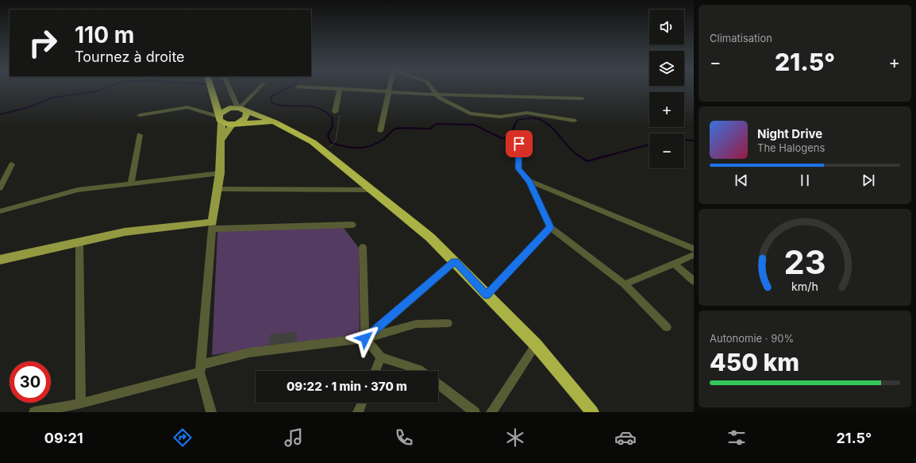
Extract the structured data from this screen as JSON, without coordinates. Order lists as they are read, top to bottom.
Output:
{
  "page": {
    "tile": [
      "Climatisation",
      ["Autonomie · 90%", "450 km"]
    ],
    "map_buttons": ["+", "−"],
    "turn": ["110 m", "Tournez à droite"],
    "heat": ["−", "21.5°", "+"],
    "song": ["Night Drive", "The Halogens"],
    "limit": "30",
    "trip": "09:22 · 1 min · 370 m",
    "tabs": ["09:21", "21.5°"],
    "gauge": ["23", "km/h"]
  }
}
